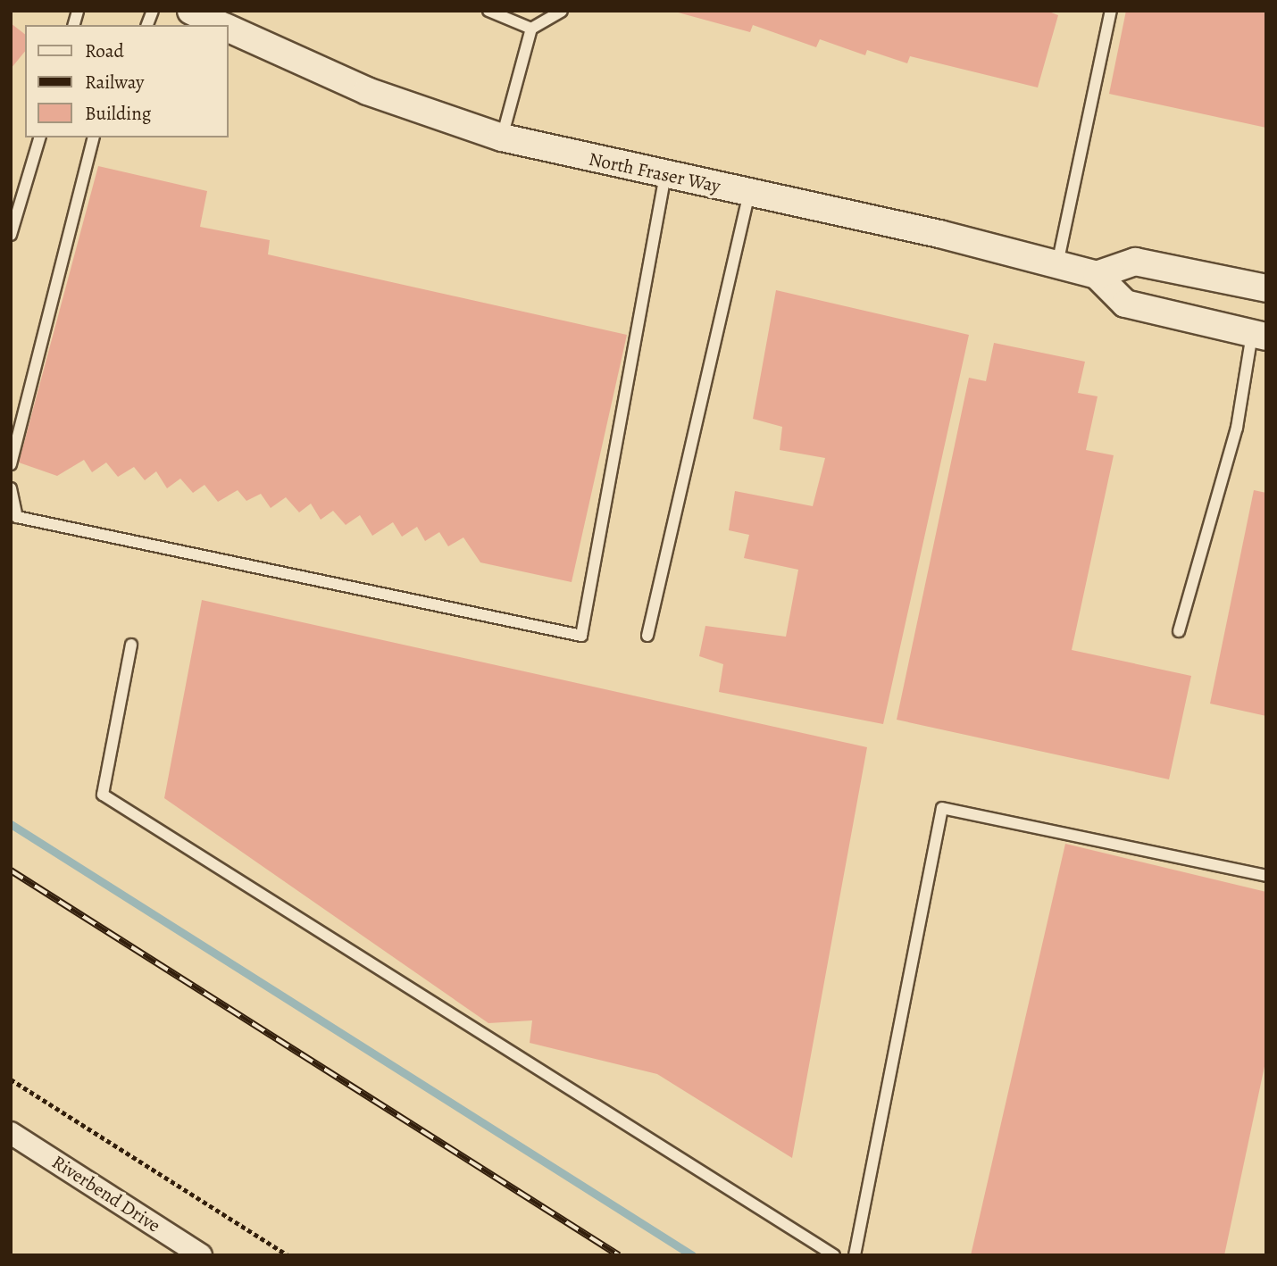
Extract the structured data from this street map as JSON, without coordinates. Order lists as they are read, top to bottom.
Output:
{
  "streets": {
    "street": ["North Fraser Way", "Riverbend Drive"]
  },
  "legend": ["Road", "Railway", "Building"]
}
